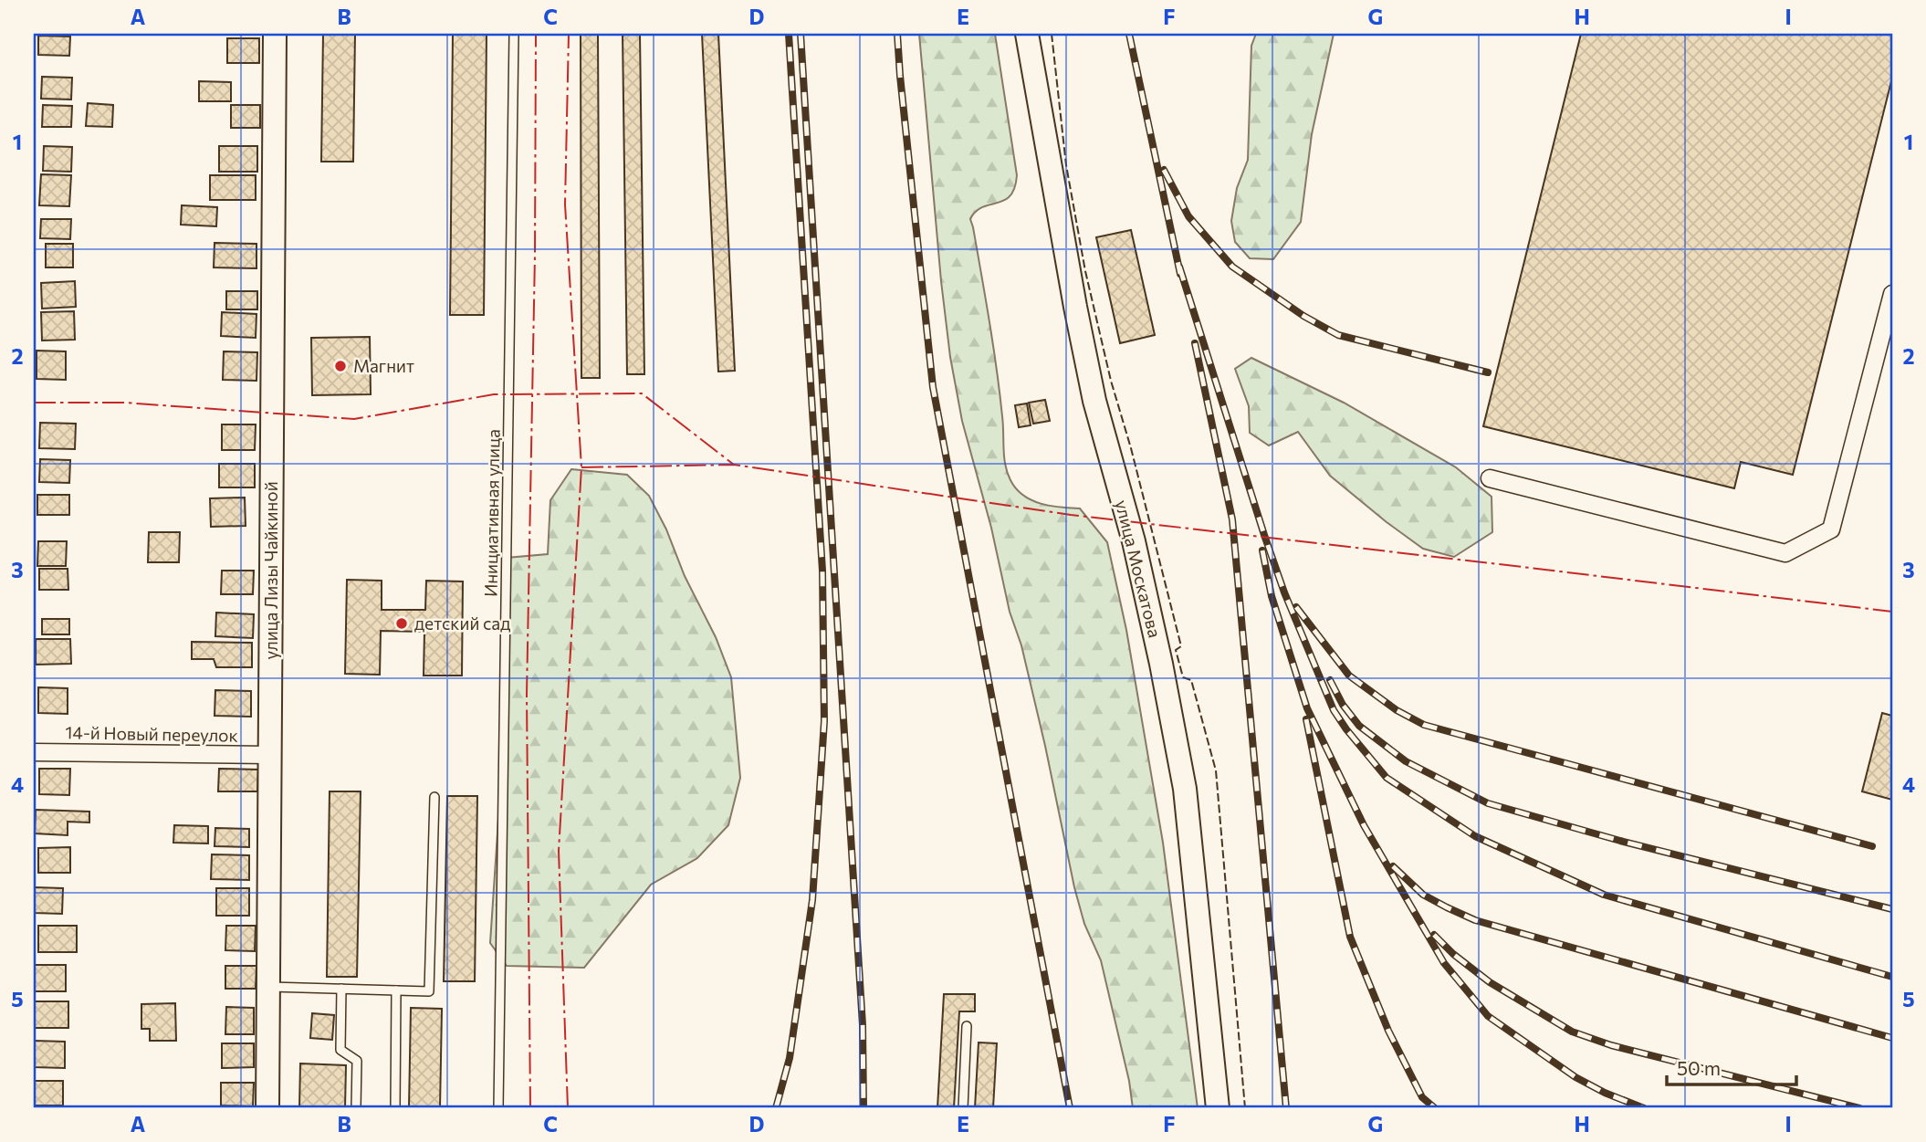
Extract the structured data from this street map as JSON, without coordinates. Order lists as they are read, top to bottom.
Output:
{
  "streets": {
    "main road": ["улица Москатова", "улица Лизы Чайкиной"],
    "street": ["14-й Новый переулок"],
    "lane": ["Инициативная улица"]
  },
  "crossings": [
    ["улица Лизы Чайкиной", "14-й Новый переулок"]
  ],
  "places": ["Магнит", "детский сад"],
  "scale_bar": "50 m",
  "grid": {
    "columns": [
      "A",
      "B",
      "C",
      "D",
      "E",
      "F",
      "G",
      "H",
      "I"
    ],
    "rows": [
      "1",
      "2",
      "3",
      "4",
      "5"
    ]
  }
}
